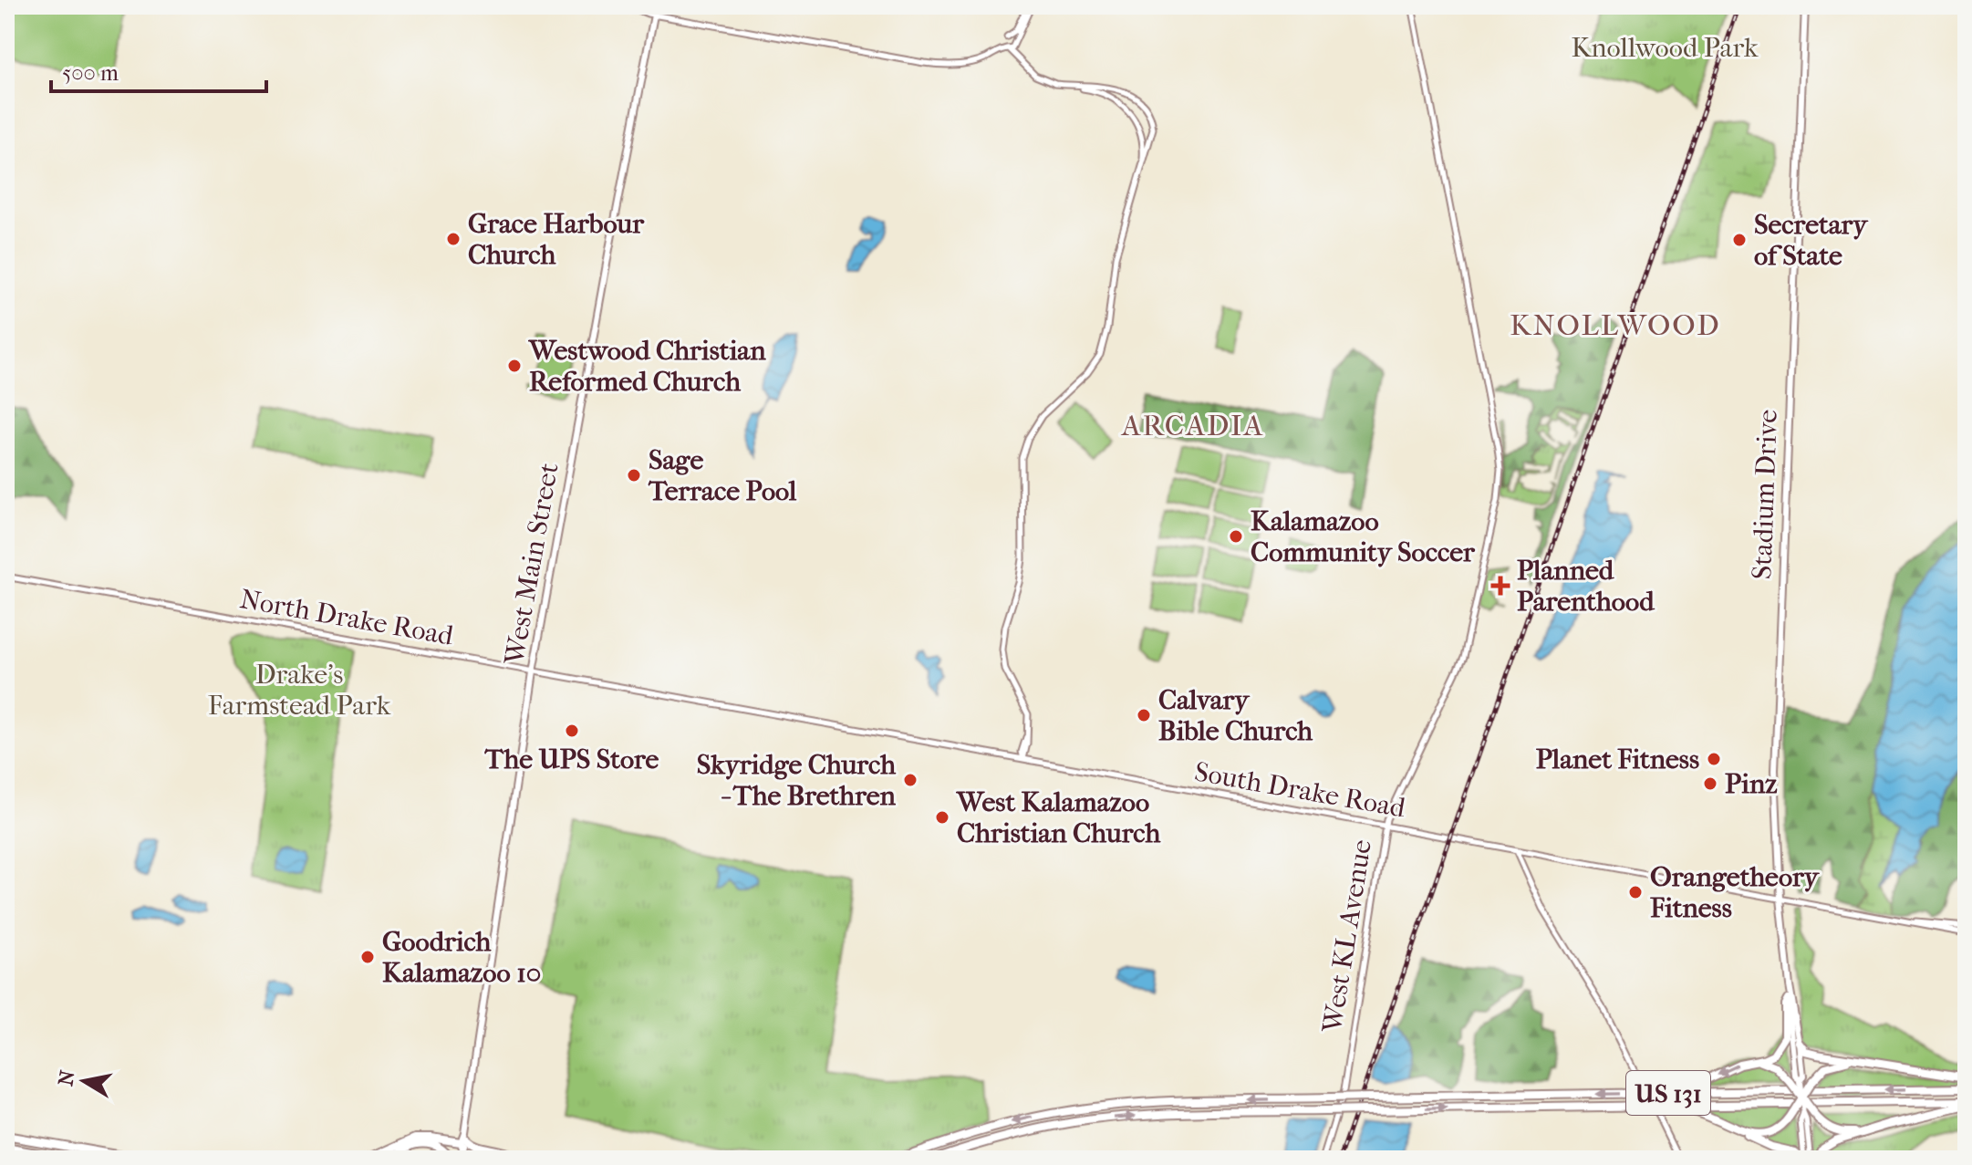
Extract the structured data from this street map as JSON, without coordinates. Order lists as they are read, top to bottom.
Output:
{
  "streets": {
    "highway": ["US 131"],
    "main road": ["Stadium Drive", "West Main Street"],
    "street": ["North Drake Road", "South Drake Road", "West KL Avenue"]
  },
  "crossings": [
    ["Stadium Drive", "South Drake Road"],
    ["West Main Street", "North Drake Road"],
    ["North Drake Road", "South Drake Road"],
    ["South Drake Road", "West KL Avenue"]
  ],
  "districts": ["KNOLLWOOD", "ARCADIA"],
  "parks": ["Knollwood Park", "Drake's Farmstead Park"],
  "places": {
    "other": [
      "Grace Harbour Church",
      "Secretary of State",
      "Westwood Christian Reformed Church",
      "Sage Terrace Pool",
      "Kalamazoo Community Soccer",
      "Calvary Bible Church",
      "The UPS Store",
      "Planet Fitness",
      "Skyridge Church - The Brethren",
      "Pinz",
      "West Kalamazoo Christian Church",
      "Orangetheory Fitness",
      "Goodrich Kalamazoo 10"
    ],
    "health": ["Planned Parenthood"]
  },
  "scale_bar": "500 m",
  "north": "left"
}
